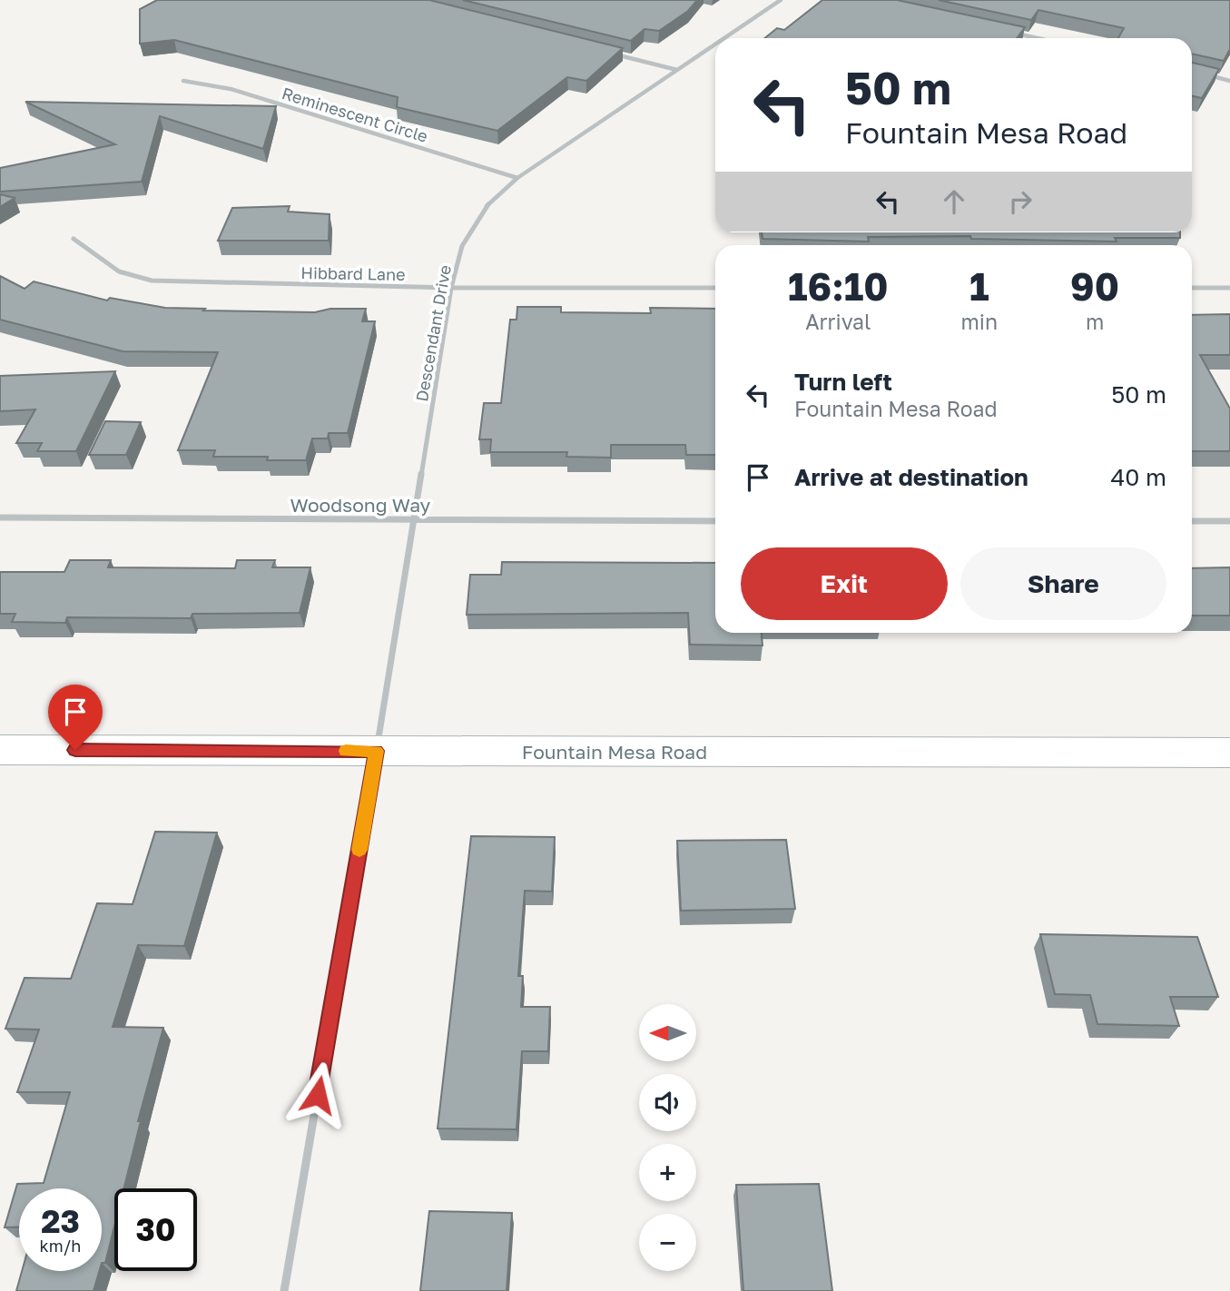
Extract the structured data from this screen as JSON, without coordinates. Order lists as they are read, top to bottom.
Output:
{
  "streets": {
    "main road": ["Fountain Mesa Road"],
    "street": [
      "Reminescent Circle",
      "Hibbard Lane",
      "Descendant Drive",
      "Woodsong Way"
    ]
  },
  "crossings": [
    ["Reminescent Circle", "Descendant Drive"],
    ["Hibbard Lane", "Descendant Drive"],
    ["Descendant Drive", "Woodsong Way"],
    ["Descendant Drive", "Fountain Mesa Road"]
  ],
  "north": "left",
  "page": {
    "turn": ["50 m", "Fountain Mesa Road"],
    "eta": [
      "16:10",
      "Arrival",
      "1",
      "min",
      "90",
      "m"
    ],
    "list": [
      {
        "name": "Turn left",
        "note": "Fountain Mesa Road",
        "value": "50 m"
      },
      {
        "name": "Arrive at destination",
        "value": "40 m"
      }
    ],
    "buttons": ["Exit", "Share"],
    "map_buttons": ["+", "−"],
    "speed": "23 km/h",
    "limit": "30"
  }
}
